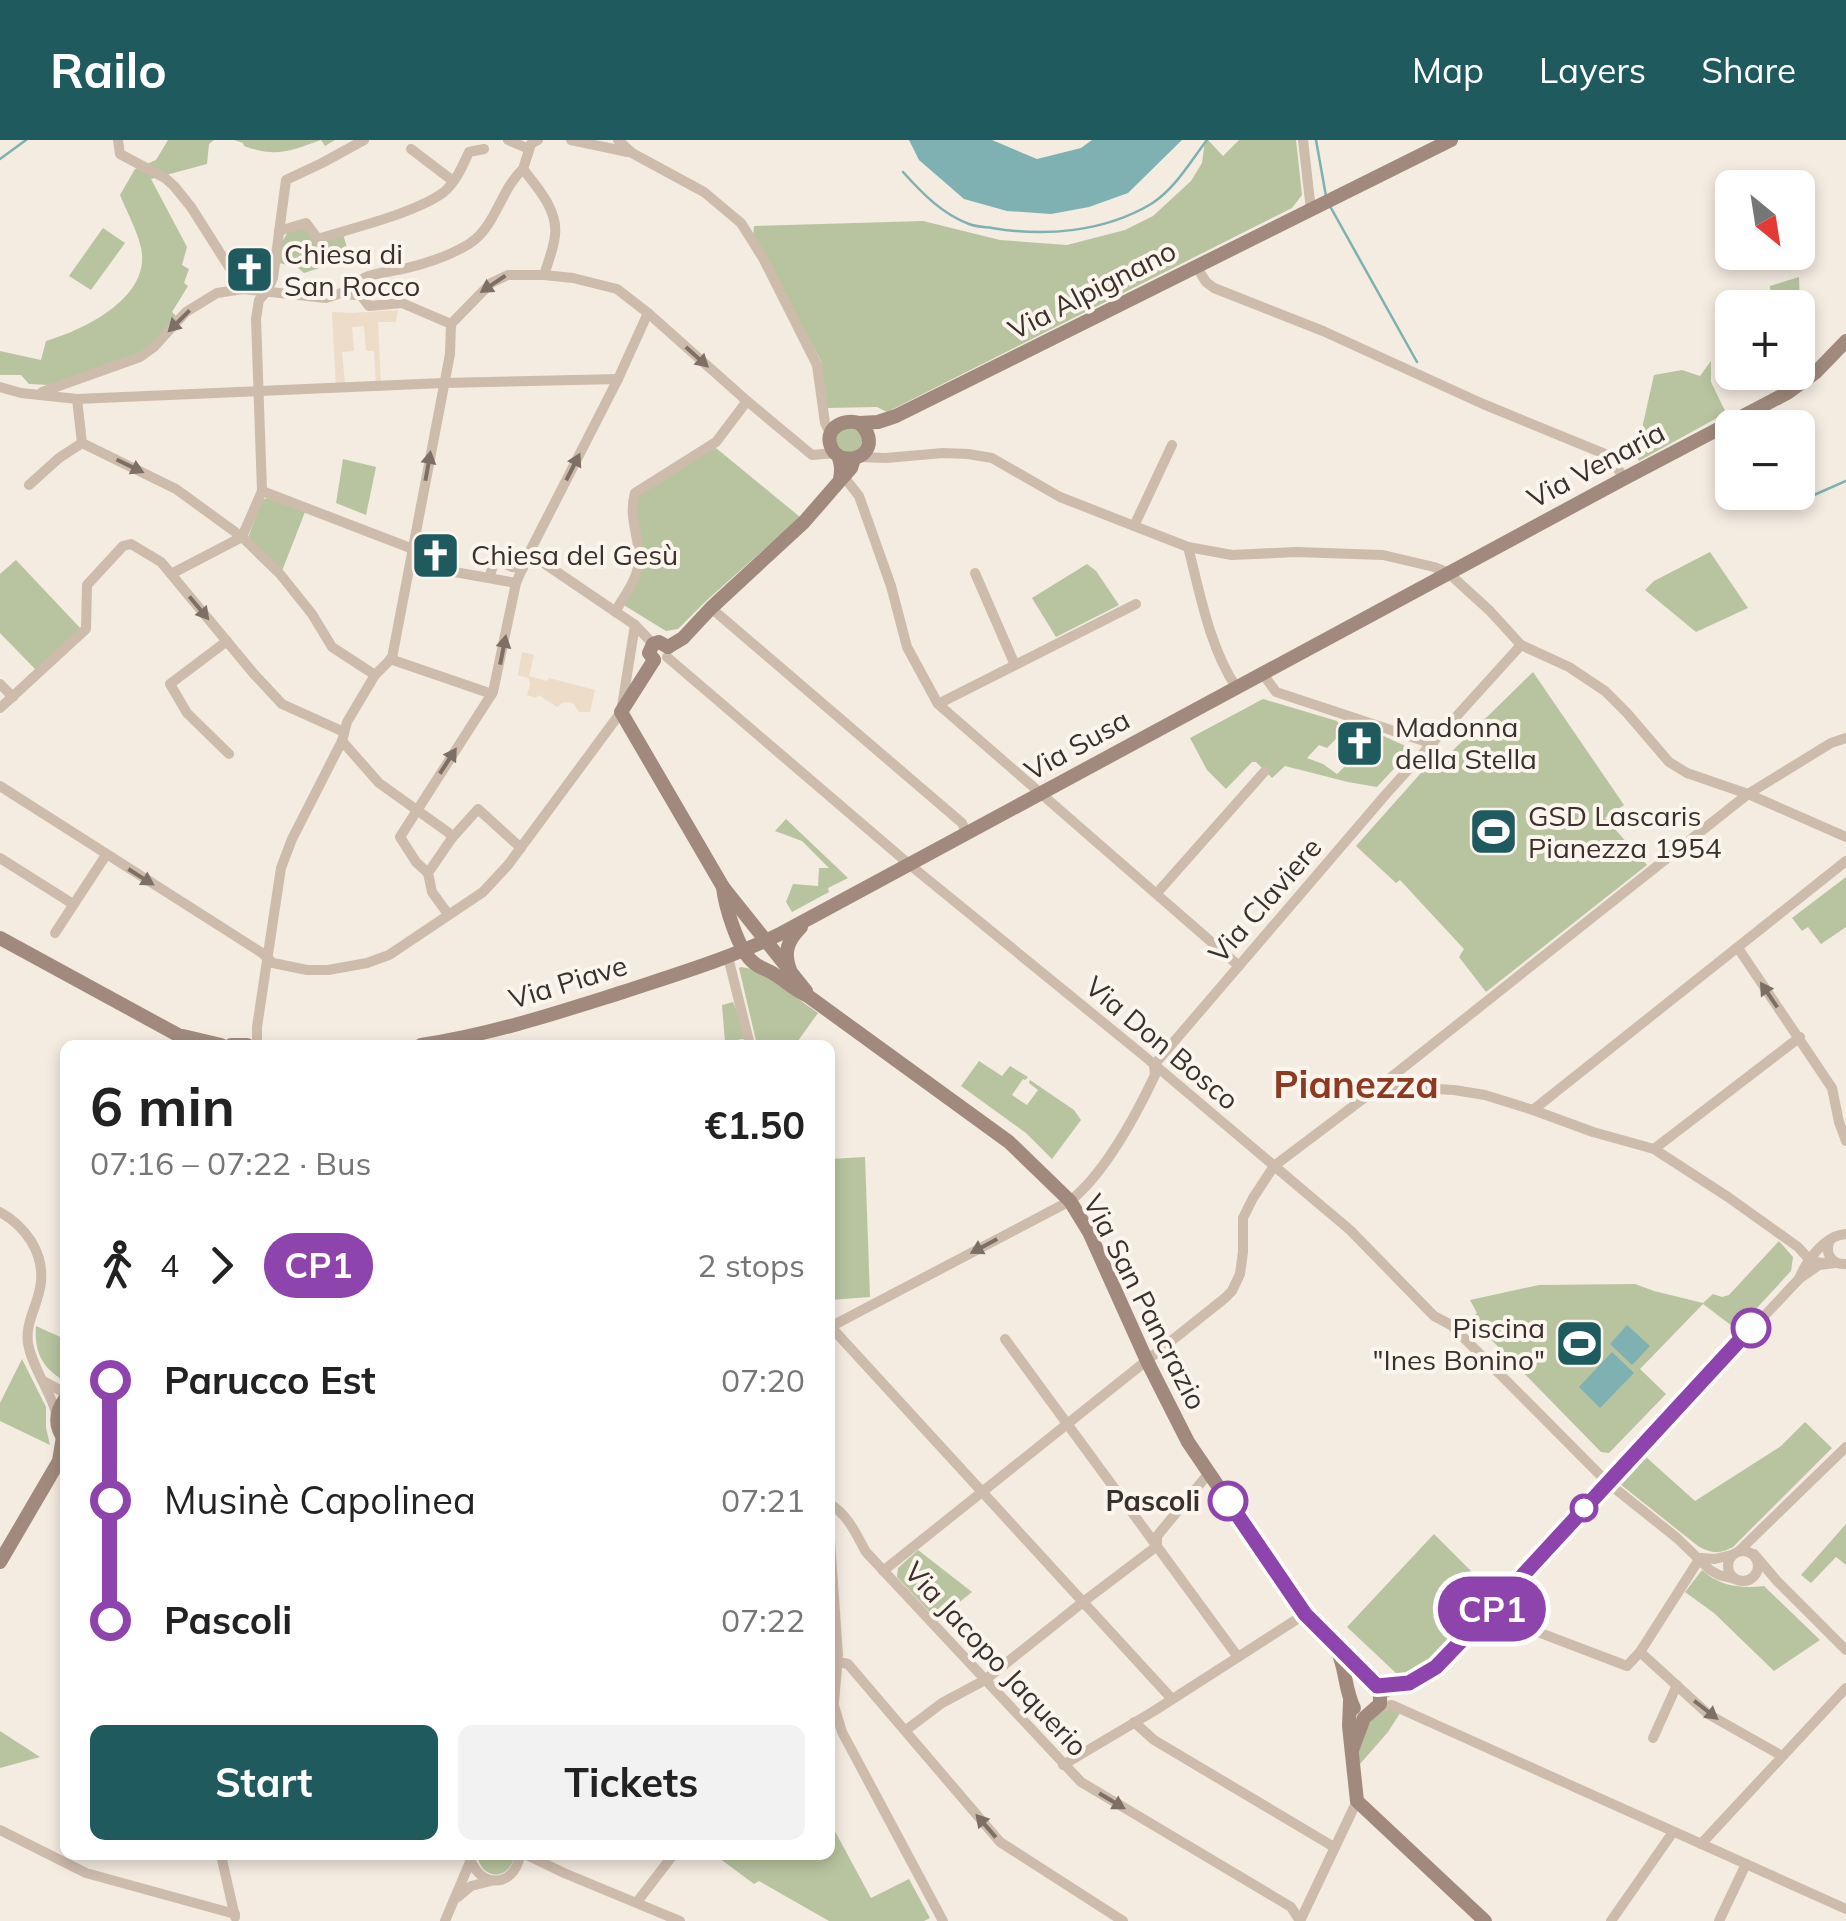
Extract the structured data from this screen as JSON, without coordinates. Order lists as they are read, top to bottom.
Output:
{
  "streets": {
    "street": [
      "Via Alpignano",
      "Via Venaria",
      "Via Susa",
      "Via Claviere",
      "Via Piave",
      "Via Don Bosco",
      "Via San Pancrazio",
      "Via Jacopo Jaquerio"
    ]
  },
  "crossings": [
    ["Via Venaria", "Via Susa"],
    ["Via Susa", "Via Piave"],
    ["Via Susa", "Via Don Bosco"],
    ["Via Susa", "Via San Pancrazio"],
    ["Via Claviere", "Via Don Bosco"],
    ["Via Claviere", "Via San Pancrazio"],
    ["Via Piave", "Via San Pancrazio"]
  ],
  "districts": ["Pianezza"],
  "places": {
    "church": ["Chiesa di San Rocco", "Chiesa del Gesù", "Madonna della Stella"],
    "sports": ["GSD Lascaris Pianezza 1954", "Piscina \"Ines Bonino\""],
    "other": ["Pascoli"]
  },
  "lines": ["bus line CP1"],
  "north": "bottom right",
  "page": {
    "header": "Railo",
    "nav": ["Map", "Layers", "Share"],
    "on_map": "CP1",
    "map_buttons": ["+", "−"],
    "heading": ["6 min", "07:16 – 07:22 · Bus", "€1.50"],
    "legs": ["4", "CP1", "2 stops"],
    "list": [
      {
        "name": "Parucco Est",
        "value": "07:20"
      },
      {
        "name": "Musinè Capolinea",
        "value": "07:21"
      },
      {
        "name": "Pascoli",
        "value": "07:22"
      }
    ],
    "buttons": ["Start", "Tickets"]
  }
}
